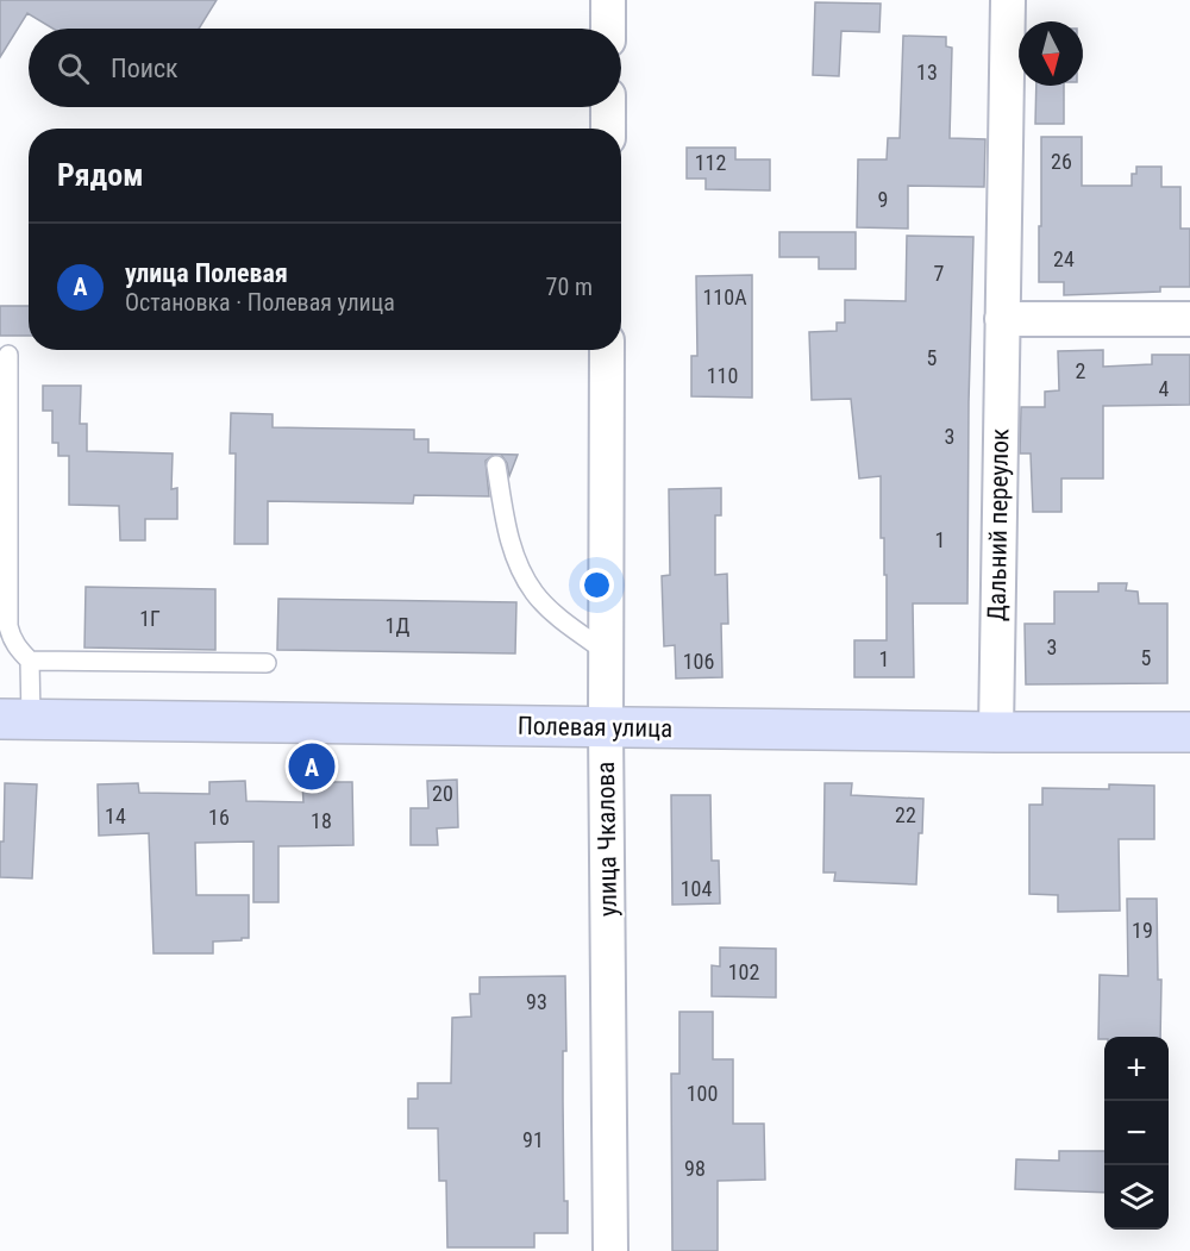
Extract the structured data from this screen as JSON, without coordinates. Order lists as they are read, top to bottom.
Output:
{
  "streets": {
    "main road": ["Полевая улица"],
    "street": ["Дальний переулок", "улица Чкалова"]
  },
  "crossings": [
    ["Дальний переулок", "Полевая улица"],
    ["Полевая улица", "улица Чкалова"]
  ],
  "house_numbers": [
    "13",
    "26",
    "112",
    "9",
    "24",
    "7",
    "110А",
    "5",
    "2",
    "110",
    "4",
    "3",
    "1",
    "1Г",
    "1Д",
    "3",
    "5",
    "1",
    "106",
    "20",
    "22",
    "14",
    "16",
    "18",
    "104",
    "19",
    "102",
    "93",
    "100",
    "91",
    "98"
  ],
  "north": "bottom",
  "page": {
    "search": "Поиск",
    "heading": "Рядом",
    "list": [
      {
        "mark": "A",
        "name": "улица Полевая",
        "note": "Остановка · Полевая улица",
        "value": "70 m"
      }
    ],
    "pins": "A",
    "map_buttons": ["+", "−"]
  }
}
